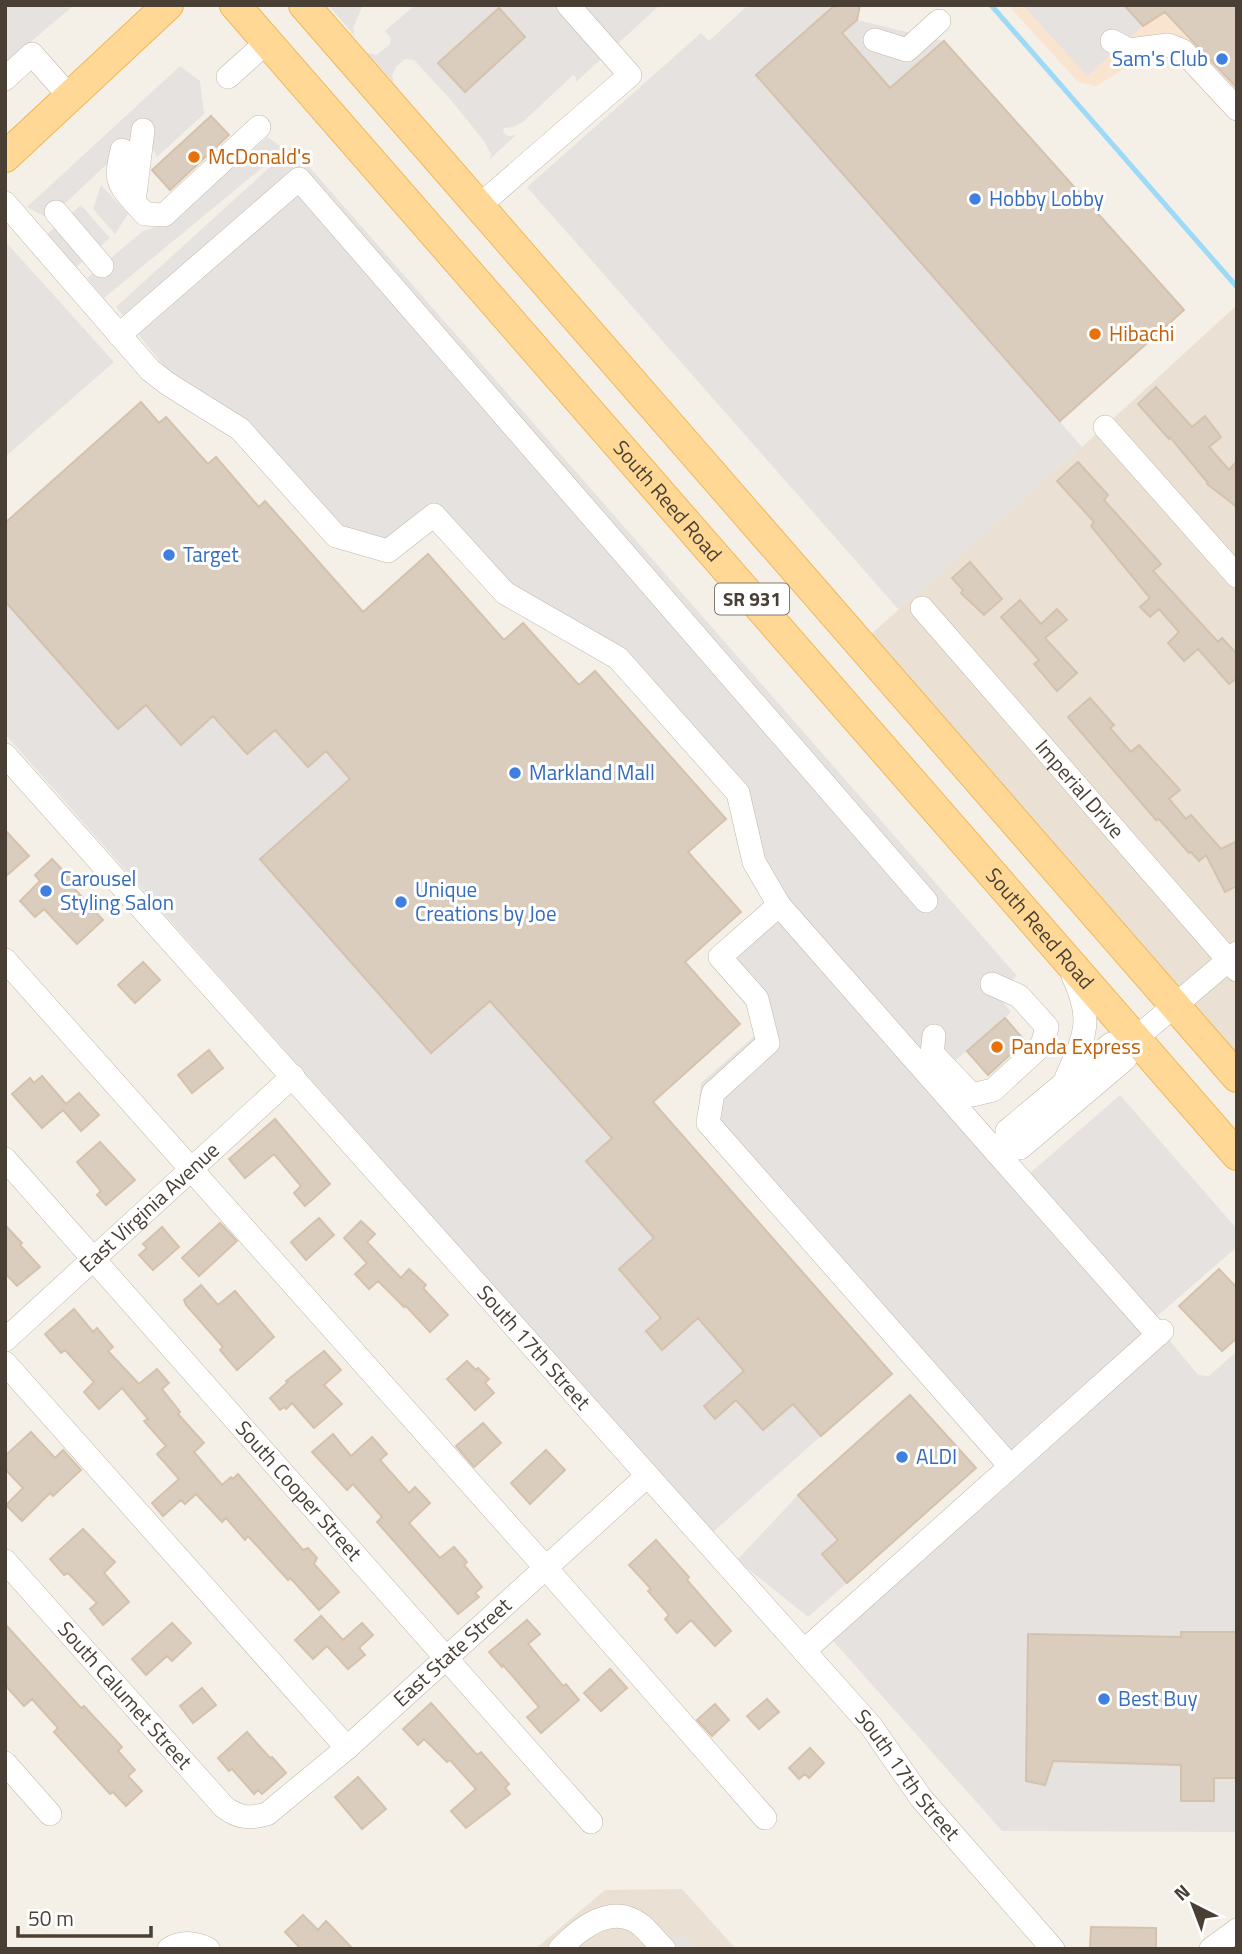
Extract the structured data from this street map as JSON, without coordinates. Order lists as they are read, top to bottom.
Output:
{
  "streets": {
    "main road": ["South Reed Road", "SR 931"],
    "street": [
      "Imperial Drive",
      "East Virginia Avenue",
      "South 17th Street",
      "South Cooper Street",
      "East State Street",
      "South Calumet Street"
    ]
  },
  "crossings": [
    ["East Virginia Avenue", "South 17th Street"],
    ["East Virginia Avenue", "South Cooper Street"],
    ["South 17th Street", "East State Street"],
    ["South Cooper Street", "East State Street"],
    ["East State Street", "South Calumet Street"]
  ],
  "places": [
    "Sam's Club",
    "McDonald's",
    "Hobby Lobby",
    "Hibachi",
    "Target",
    "Markland Mall",
    "Carousel Styling Salon",
    "Unique Creations by Joe",
    "Panda Express",
    "ALDI",
    "Best Buy"
  ],
  "scale_bar": "50 m",
  "north": "top left"
}
